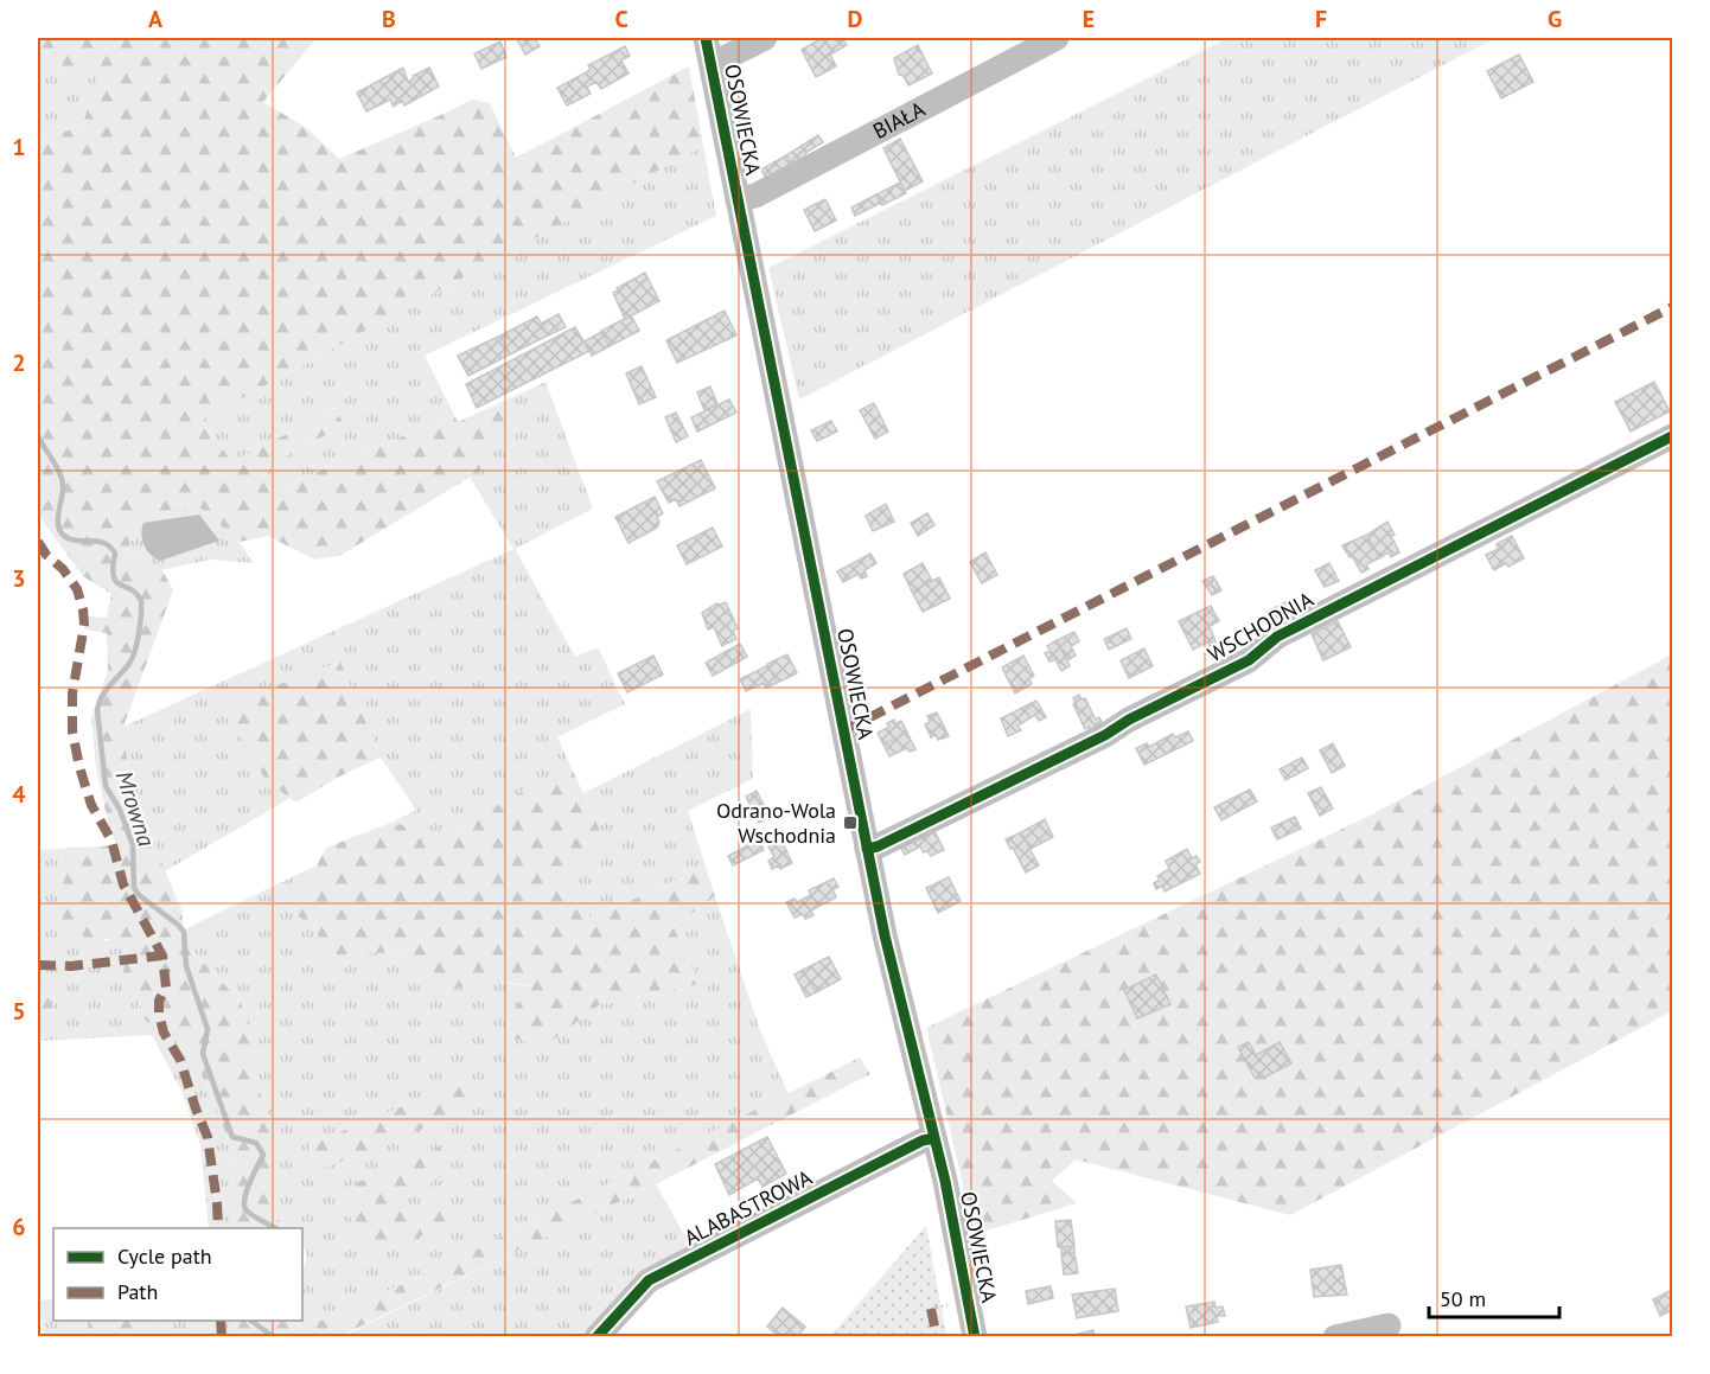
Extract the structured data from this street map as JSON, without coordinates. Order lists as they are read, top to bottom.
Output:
{
  "streets": {
    "street": [
      "OSOWIECKA",
      "BIAŁA",
      "WSCHODNIA",
      "ALABASTROWA"
    ]
  },
  "crossings": [
    ["OSOWIECKA", "BIAŁA"],
    ["OSOWIECKA", "WSCHODNIA"],
    ["OSOWIECKA", "ALABASTROWA"]
  ],
  "water": ["Mrowna"],
  "places": {
    "transit": ["Odrano-Wola Wschodnia"]
  },
  "legend": ["Cycle path", "Path"],
  "scale_bar": "50 m",
  "grid": {
    "columns": [
      "A",
      "B",
      "C",
      "D",
      "E",
      "F",
      "G"
    ],
    "rows": [
      "1",
      "2",
      "3",
      "4",
      "5",
      "6"
    ]
  }
}
